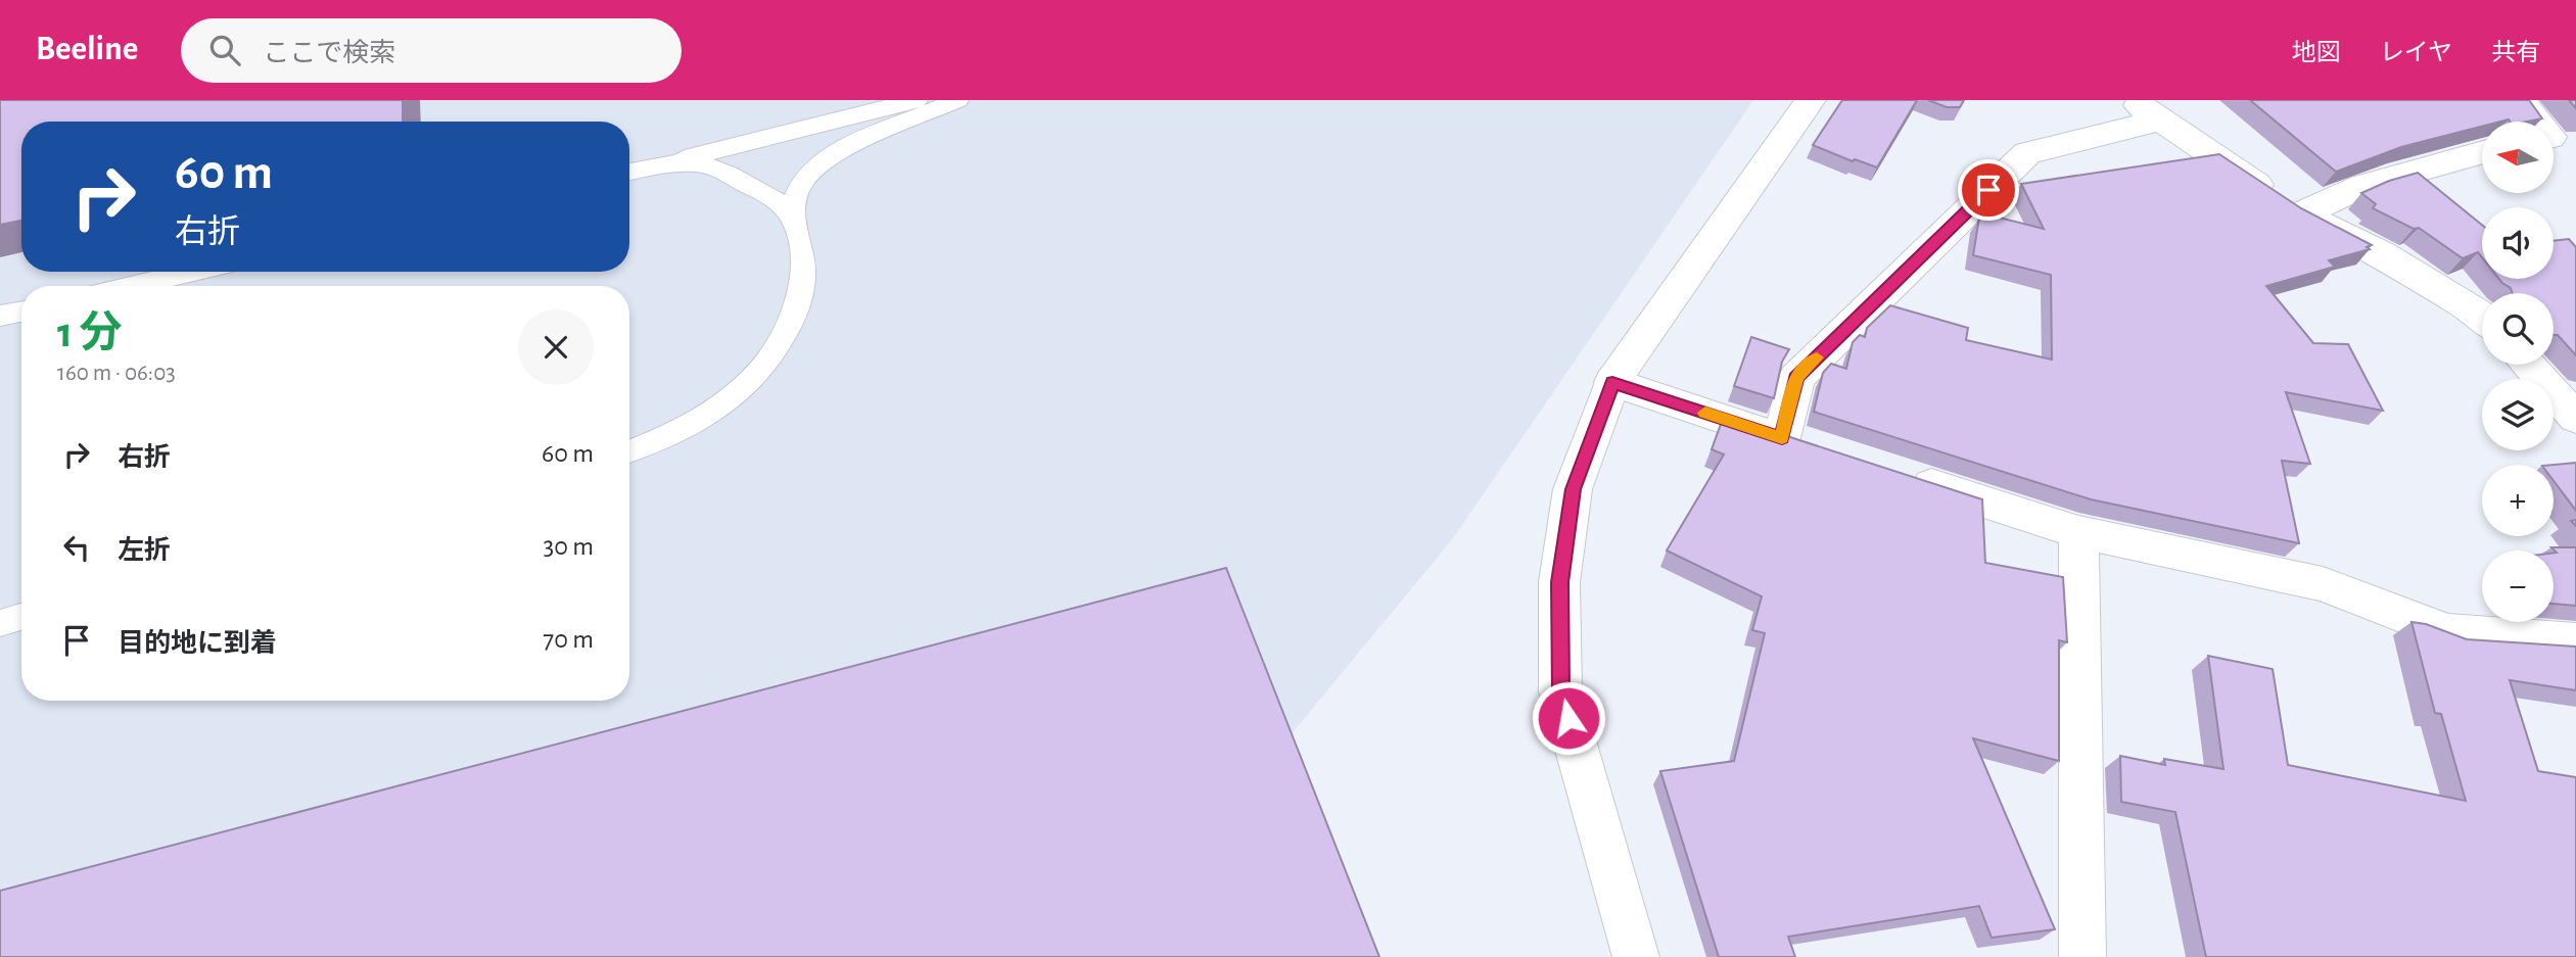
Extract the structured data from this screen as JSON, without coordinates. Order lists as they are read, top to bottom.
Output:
{
  "north": "left",
  "page": {
    "header": "Beeline",
    "search": "ここで検索",
    "nav": ["地図", "レイヤ", "共有"],
    "map_buttons": ["+", "−"],
    "turn": ["60 m", "右折"],
    "heading": ["1 分", "160 m · 06:03"],
    "list": [
      {
        "name": "右折",
        "value": "60 m"
      },
      {
        "name": "左折",
        "value": "30 m"
      },
      {
        "name": "目的地に到着",
        "value": "70 m"
      }
    ]
  }
}
